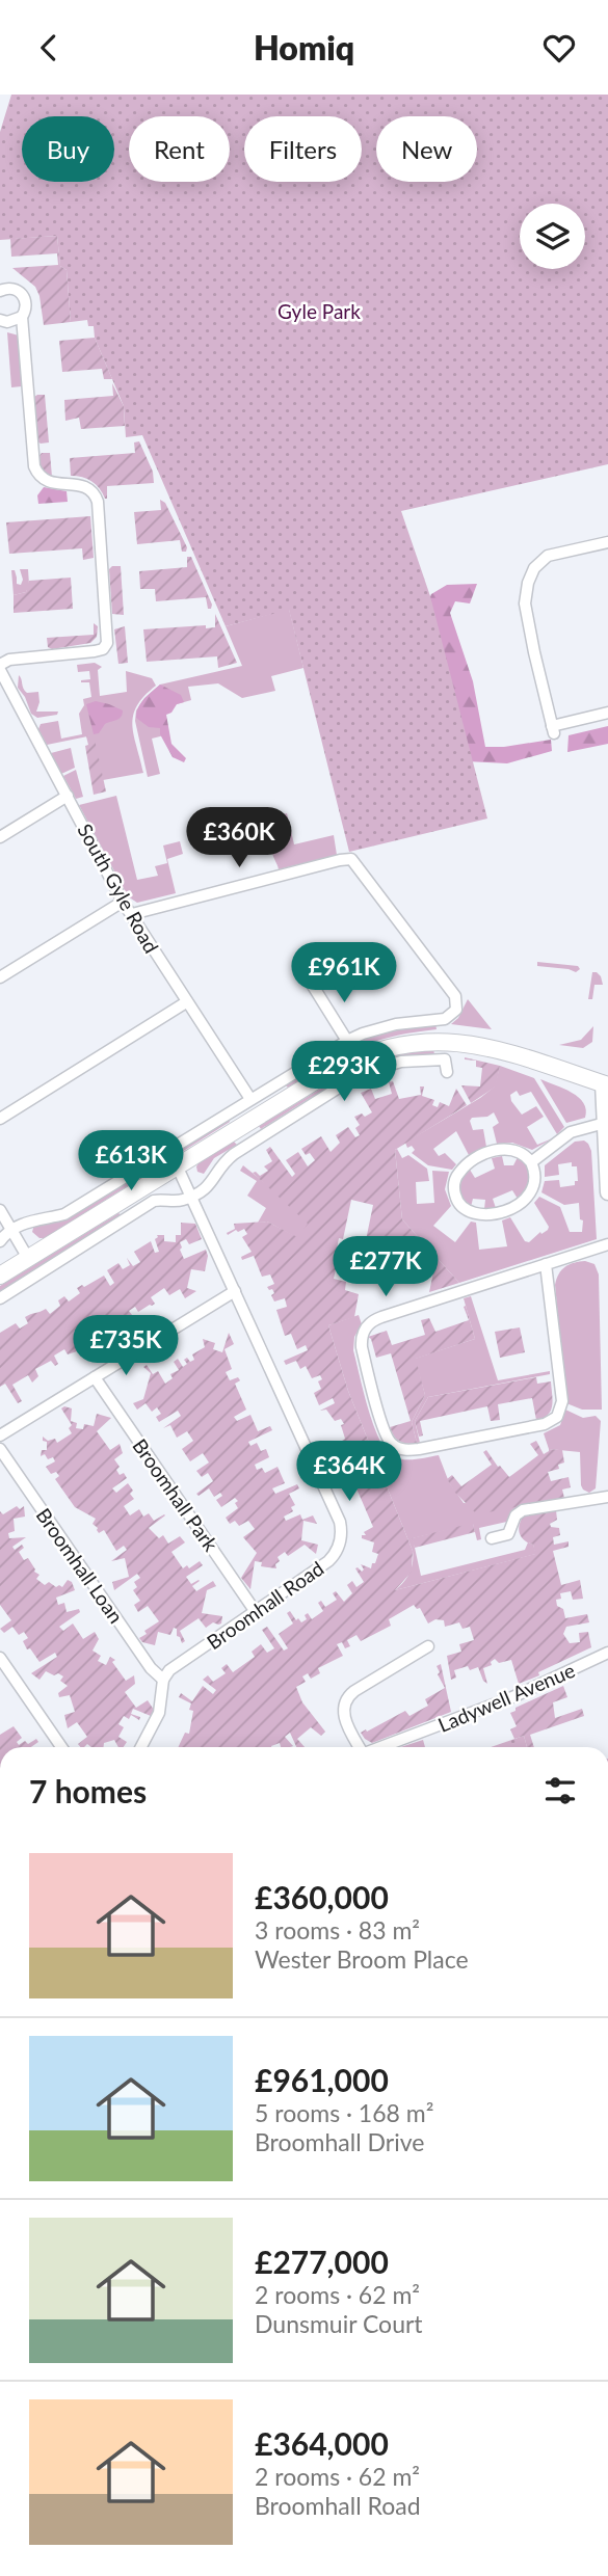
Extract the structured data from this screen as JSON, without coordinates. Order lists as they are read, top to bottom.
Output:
{
  "streets": {
    "street": [
      "South Gyle Road",
      "Broomhall Park",
      "Broomhall Loan",
      "Broomhall Road",
      "Ladywell Avenue"
    ]
  },
  "crossings": [
    ["Broomhall Park", "Broomhall Road"],
    ["Broomhall Loan", "Broomhall Road"]
  ],
  "parks": ["Gyle Park"],
  "page": {
    "header": "Homiq",
    "chip": [
      "Buy",
      "Rent",
      "Filters",
      "New"
    ],
    "price": [
      "£360K",
      "£961K",
      "£293K",
      "£613K",
      "£277K",
      "£735K",
      "£364K"
    ],
    "heading": "7 homes",
    "list": [
      {
        "name": "£360,000",
        "note": "3 rooms · 83 m² · Wester Broom Place"
      },
      {
        "name": "£961,000",
        "note": "5 rooms · 168 m² · Broomhall Drive"
      },
      {
        "name": "£277,000",
        "note": "2 rooms · 62 m² · Dunsmuir Court"
      },
      {
        "name": "£364,000",
        "note": "2 rooms · 62 m² · Broomhall Road"
      }
    ]
  }
}
